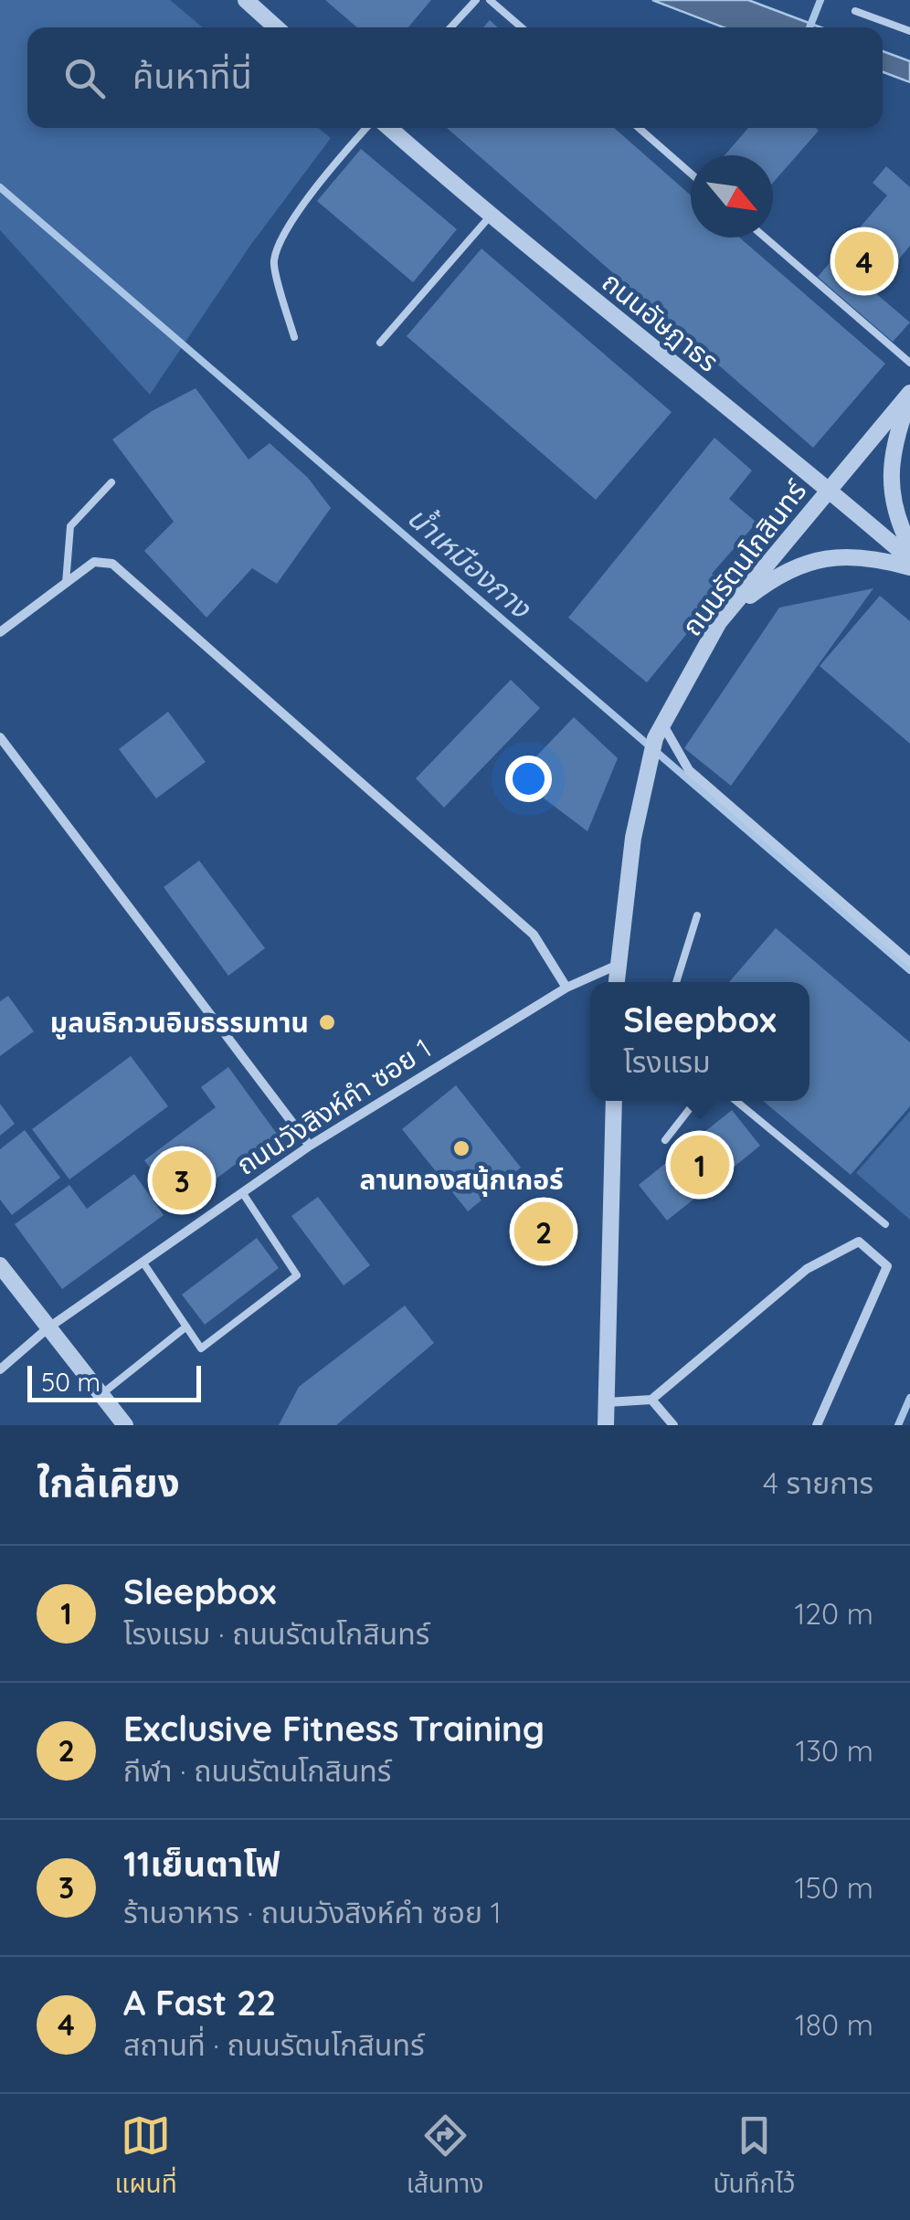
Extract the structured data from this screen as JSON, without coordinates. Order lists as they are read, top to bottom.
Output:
{
  "streets": {
    "street": ["ถนนอัษฎาธร", "ถนนรัตนโกสินทร์", "ถนนวังสิงห์คำ ซอย 1"]
  },
  "crossings": [
    ["ถนนอัษฎาธร", "ถนนรัตนโกสินทร์"],
    ["ถนนรัตนโกสินทร์", "ถนนวังสิงห์คำ ซอย 1"]
  ],
  "water": ["น้ำเหมืองกาง"],
  "places": ["มูลนธิกวนอิมธรรมทาน", "ลานทองสนุ้กเกอร์"],
  "scale_bar": "50 m",
  "north": "bottom right",
  "page": {
    "search": "ค้นหาที่นี่",
    "pins": [
      "4",
      "1",
      "3",
      "2"
    ],
    "popup": ["Sleepbox", "โรงแรม"],
    "scale": "50 m",
    "heading": ["ใกล้เคียง", "4 รายการ"],
    "list": [
      {
        "mark": "1",
        "name": "Sleepbox",
        "note": "โรงแรม · ถนนรัตนโกสินทร์",
        "value": "120 m"
      },
      {
        "mark": "2",
        "name": "Exclusive Fitness Training",
        "note": "กีฬา · ถนนรัตนโกสินทร์",
        "value": "130 m"
      },
      {
        "mark": "3",
        "name": "11เย็นตาโฟ",
        "note": "ร้านอาหาร · ถนนวังสิงห์คำ ซอย 1",
        "value": "150 m"
      },
      {
        "mark": "4",
        "name": "A Fast 22",
        "note": "สถานที่ · ถนนรัตนโกสินทร์",
        "value": "180 m"
      }
    ],
    "nav": ["แผนที่", "เส้นทาง", "บันทึกไว้"]
  }
}
